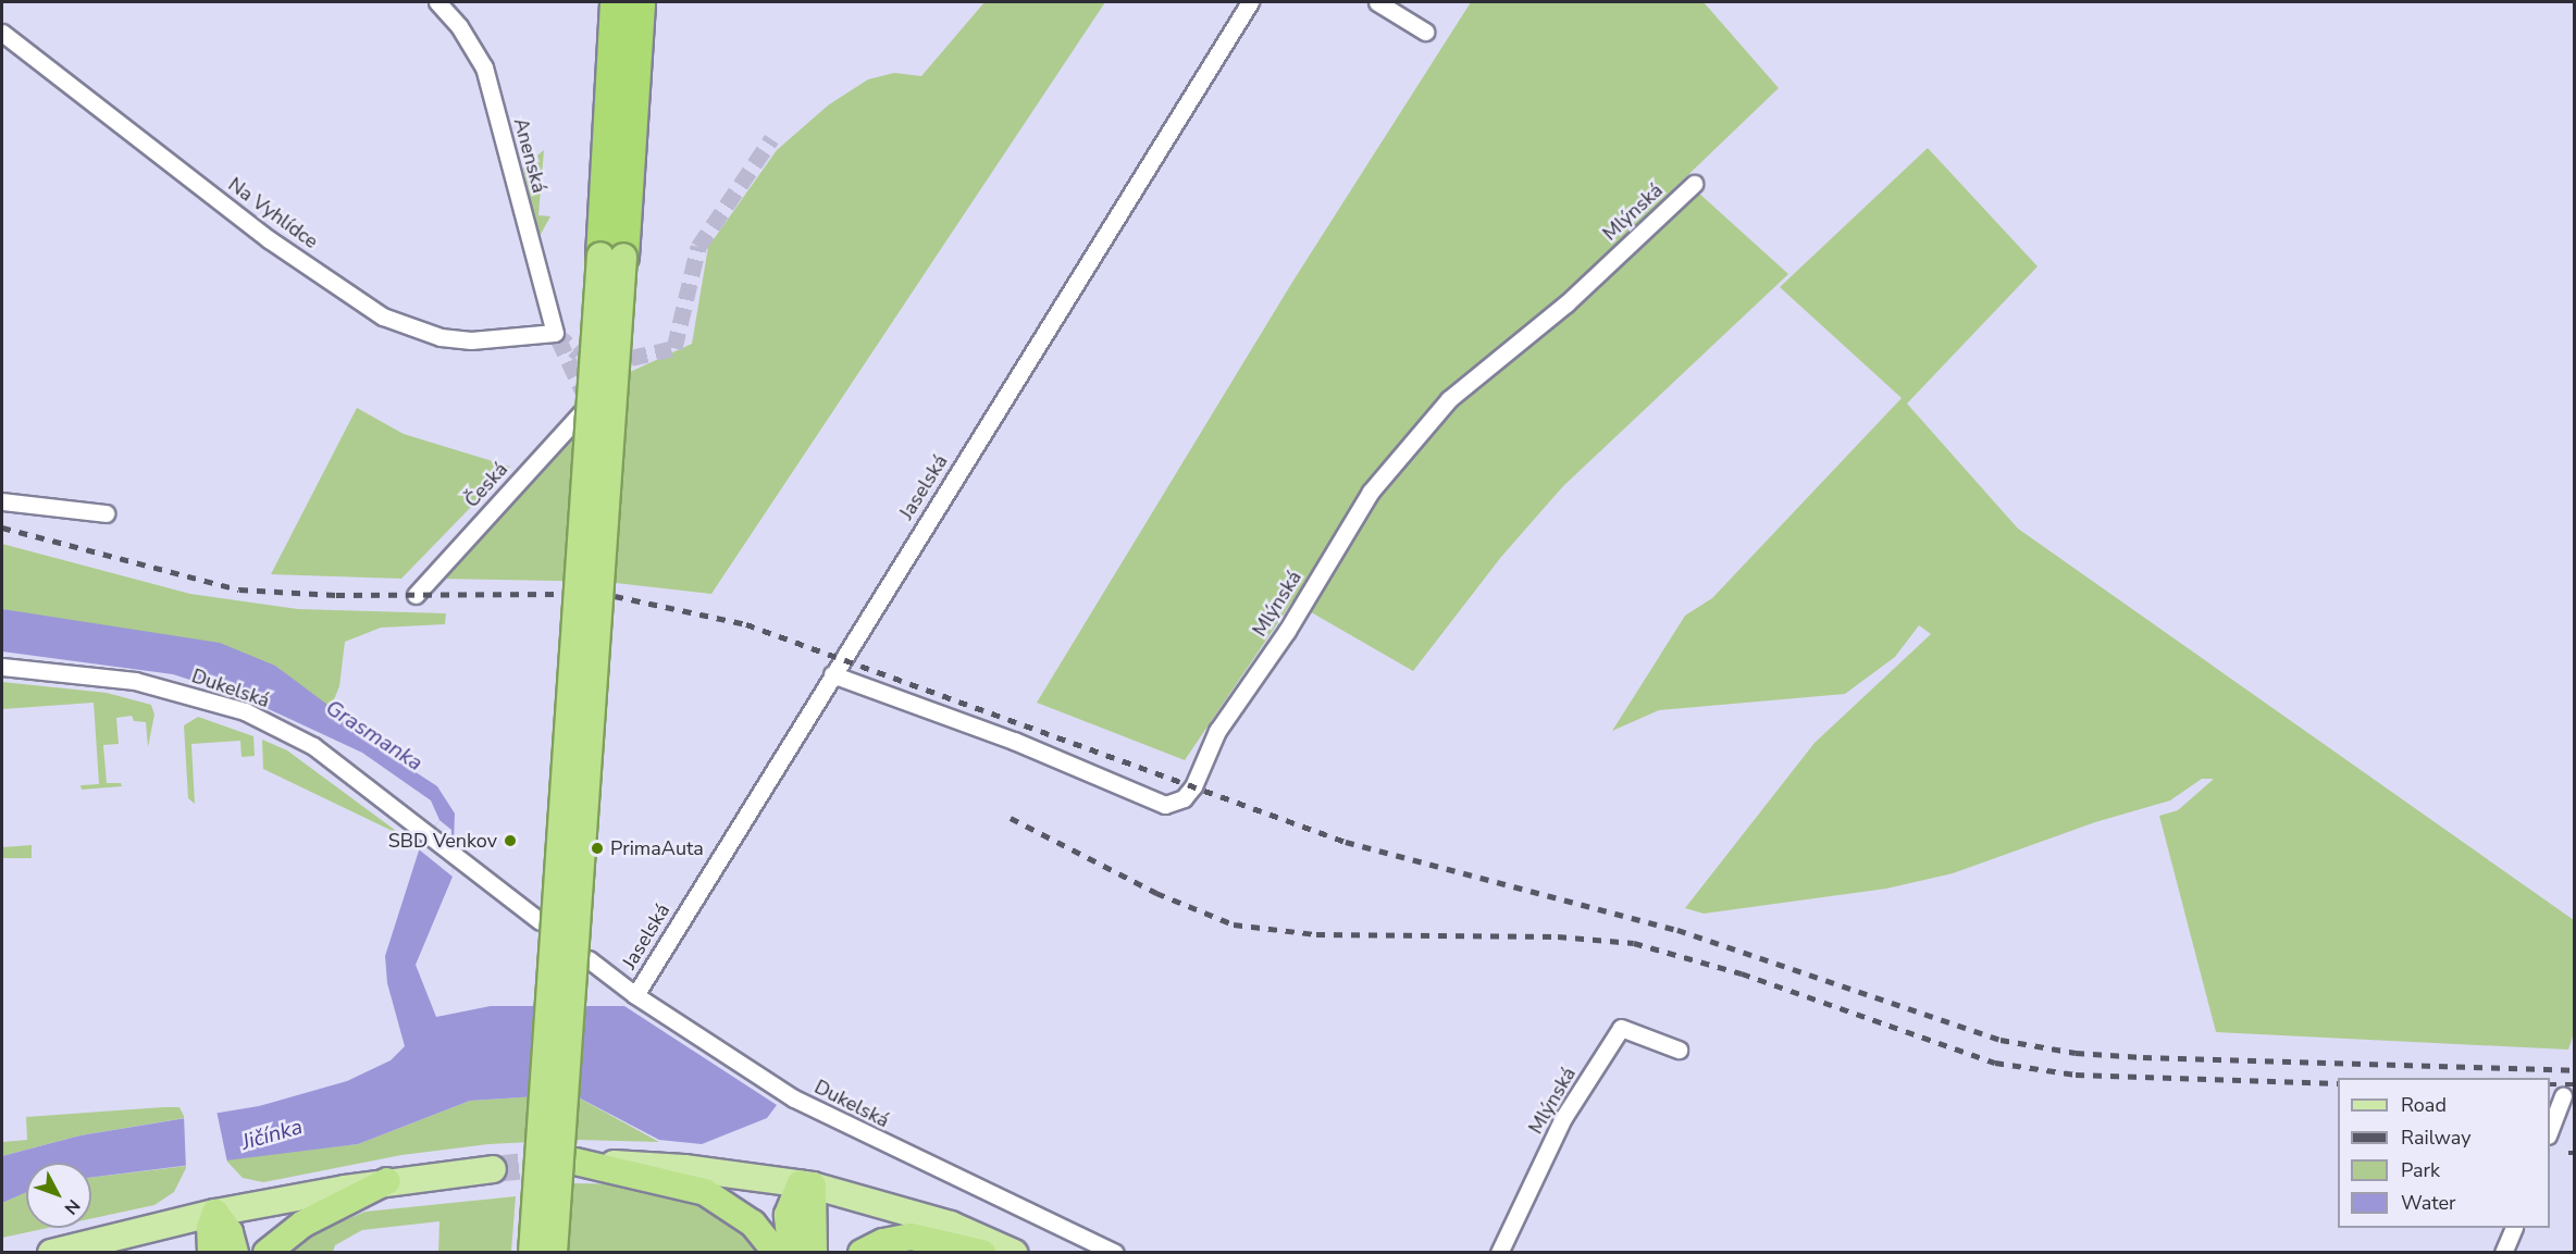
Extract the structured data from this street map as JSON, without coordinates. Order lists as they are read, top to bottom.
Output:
{
  "streets": {
    "street": [
      "Anenská",
      "Mlýnská",
      "Na Vyhlídce",
      "Česká",
      "Jaselská",
      "Dukelská"
    ]
  },
  "crossings": [
    ["Anenská", "Na Vyhlídce"],
    ["Mlýnská", "Jaselská"],
    ["Jaselská", "Dukelská"]
  ],
  "water": ["Grasmanka", "Jičínka"],
  "places": ["SBD Venkov", "PrimaAuta"],
  "legend": [
    "Road",
    "Railway",
    "Park",
    "Water"
  ],
  "north": "bottom right"
}
